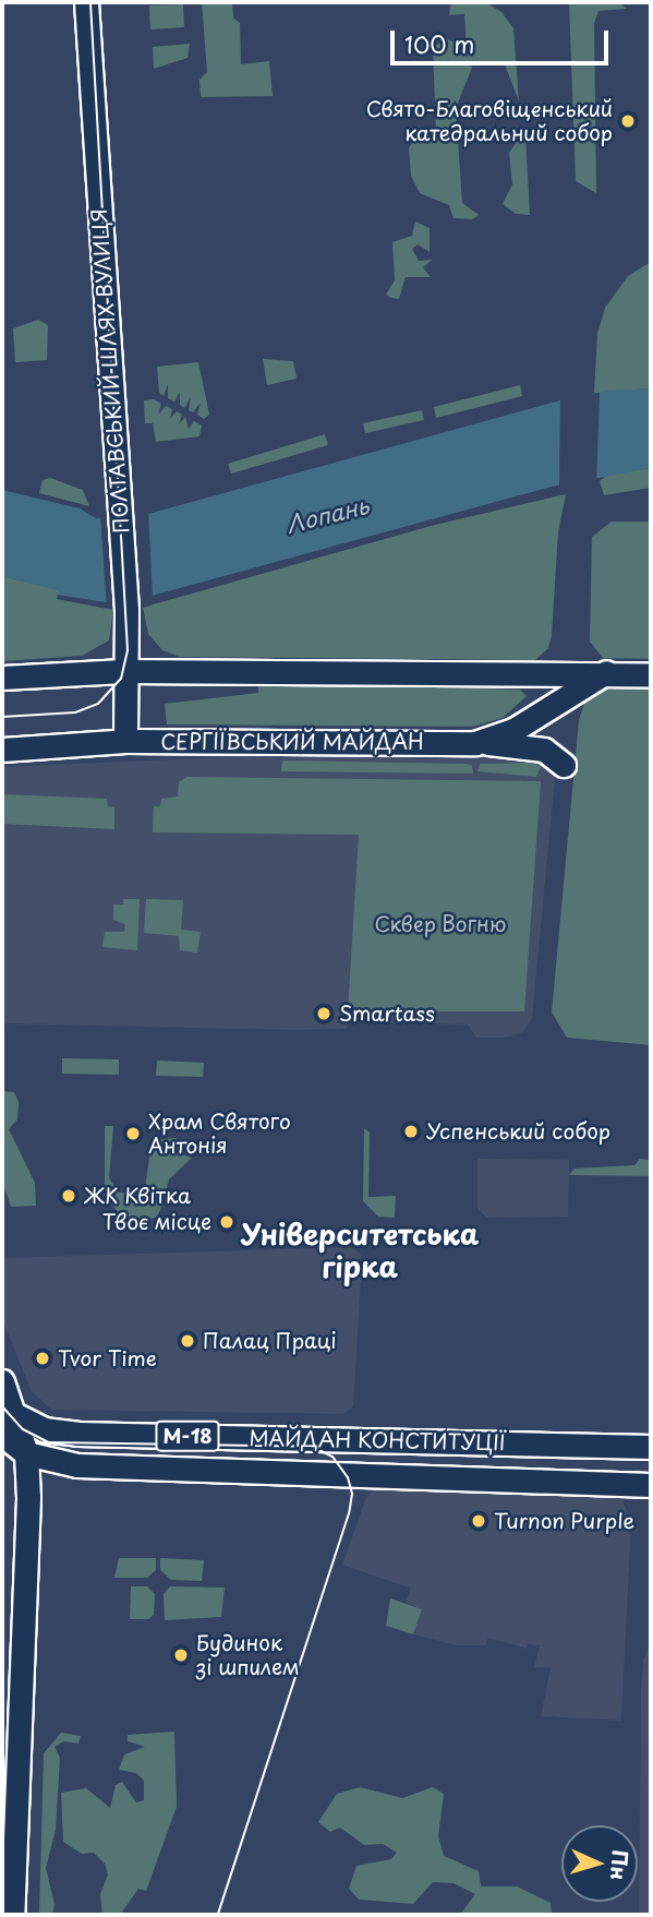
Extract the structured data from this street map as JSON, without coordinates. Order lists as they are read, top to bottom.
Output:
{
  "streets": {
    "main road": [
      "ПОЛТАВСЬКИЙ ШЛЯХ ВУЛИЦЯ",
      "СЕРГІЇВСЬКИЙ МАЙДАН",
      "М-18",
      "МАЙДАН КОНСТИТУЦІЇ"
    ]
  },
  "crossings": [
    ["ПОЛТАВСЬКИЙ ШЛЯХ ВУЛИЦЯ", "СЕРГІЇВСЬКИЙ МАЙДАН"]
  ],
  "districts": ["Університетська гірка"],
  "water": ["Лопань"],
  "parks": ["Сквер Вогню"],
  "places": [
    "Свято-Благовіщенський катедральний собор",
    "Smartass",
    "Успенський собор",
    "Храм Святого Антонія",
    "ЖК Квітка",
    "Твоє місце",
    "Палац Праці",
    "Tvor Time",
    "Turnon Purple",
    "Будинок зі шпилем"
  ],
  "scale_bar": "100 m",
  "north": "right"
}
